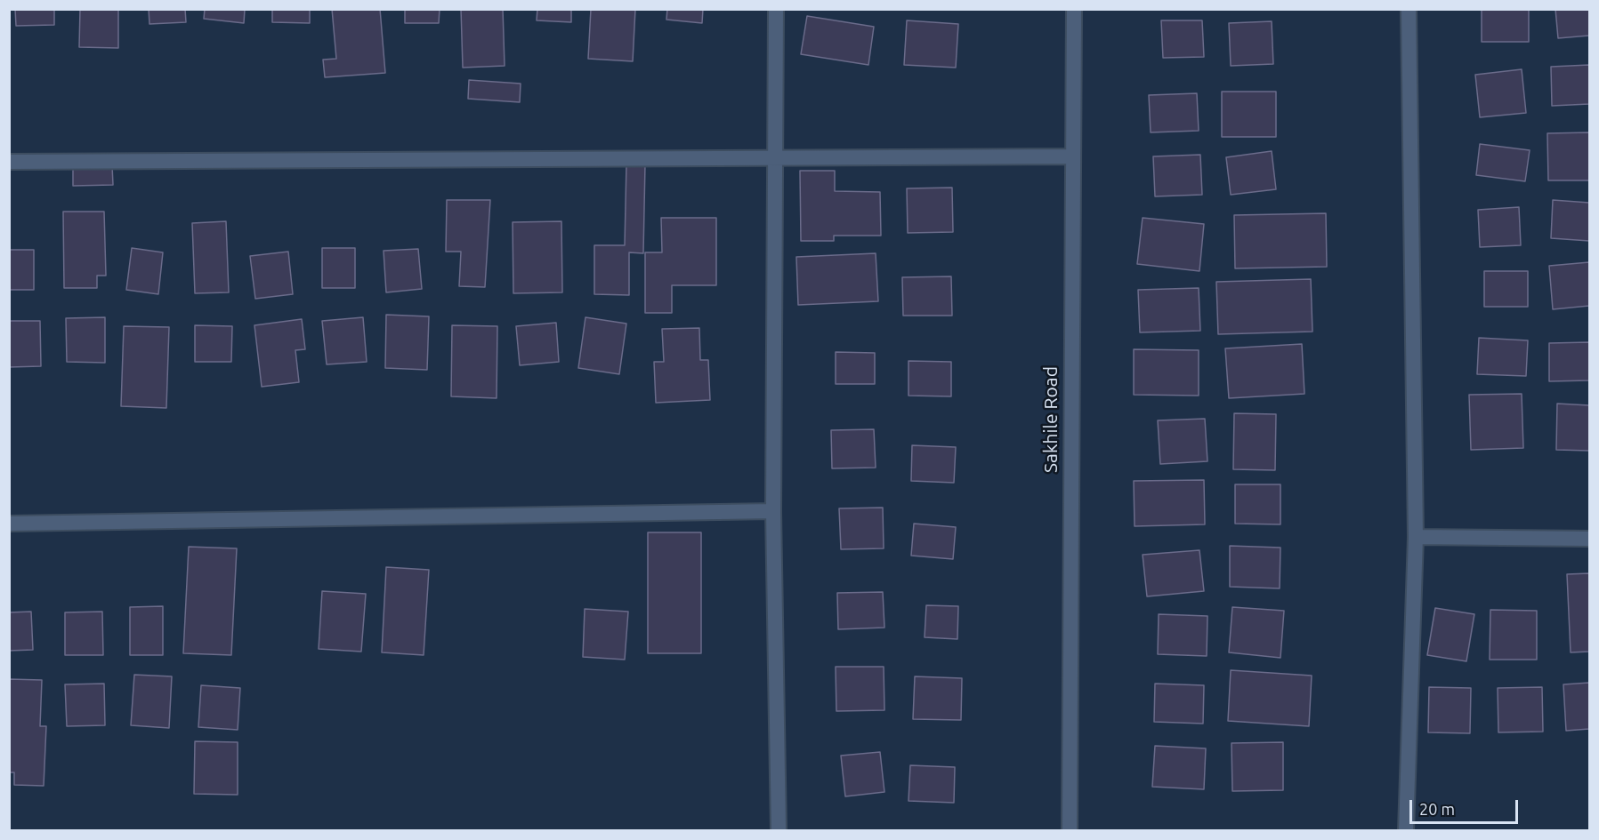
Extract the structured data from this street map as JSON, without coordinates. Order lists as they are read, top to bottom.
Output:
{
  "streets": {
    "street": ["Sakhile Road"]
  },
  "scale_bar": "20 m"
}
